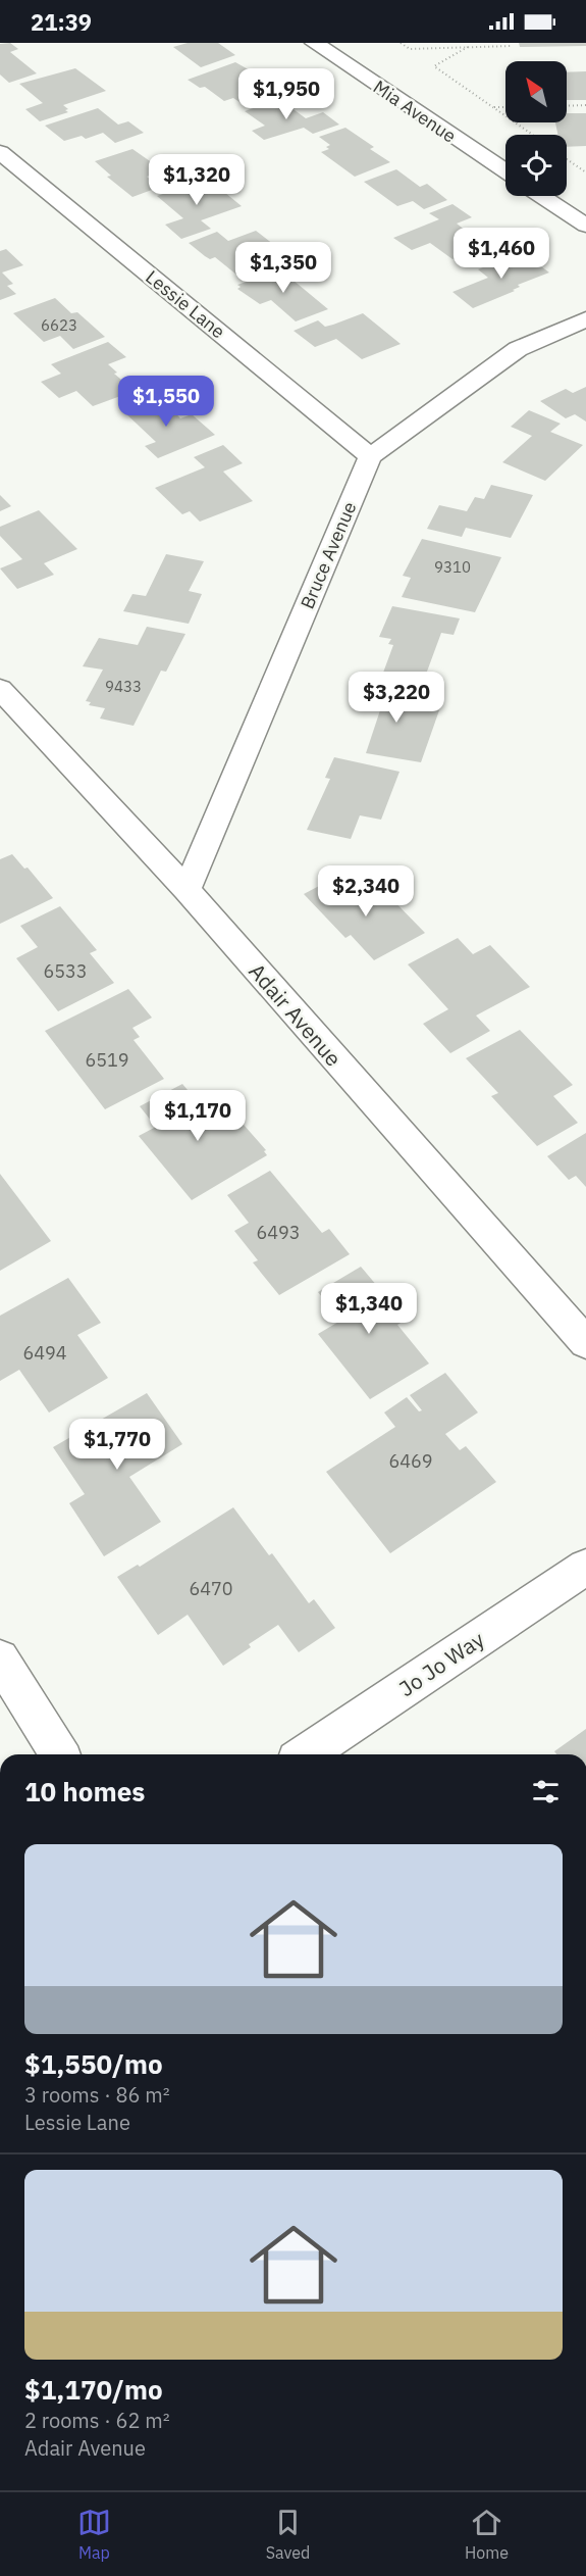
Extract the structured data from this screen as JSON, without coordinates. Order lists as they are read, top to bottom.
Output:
{
  "streets": {
    "street": [
      "Mia Avenue",
      "Lessie Lane",
      "Bruce Avenue",
      "Adair Avenue",
      "Jo Jo Way"
    ]
  },
  "crossings": [
    ["Lessie Lane", "Bruce Avenue"],
    ["Bruce Avenue", "Adair Avenue"]
  ],
  "house_numbers": [
    "6623",
    "9310",
    "9433",
    "6533",
    "6519",
    "6493",
    "6494",
    "6469",
    "6470"
  ],
  "north": "top left",
  "page": {
    "status": "21:39",
    "price": [
      "$1,950",
      "$1,320",
      "$1,460",
      "$1,350",
      "$1,550",
      "$3,220",
      "$2,340",
      "$1,170",
      "$1,340",
      "$1,770"
    ],
    "heading": "10 homes",
    "list": [
      {
        "name": "$1,550/mo",
        "note": "3 rooms · 86 m² · Lessie Lane"
      },
      {
        "name": "$1,170/mo",
        "note": "2 rooms · 62 m² · Adair Avenue"
      }
    ],
    "tabs": ["Map", "Saved", "Home"]
  }
}
